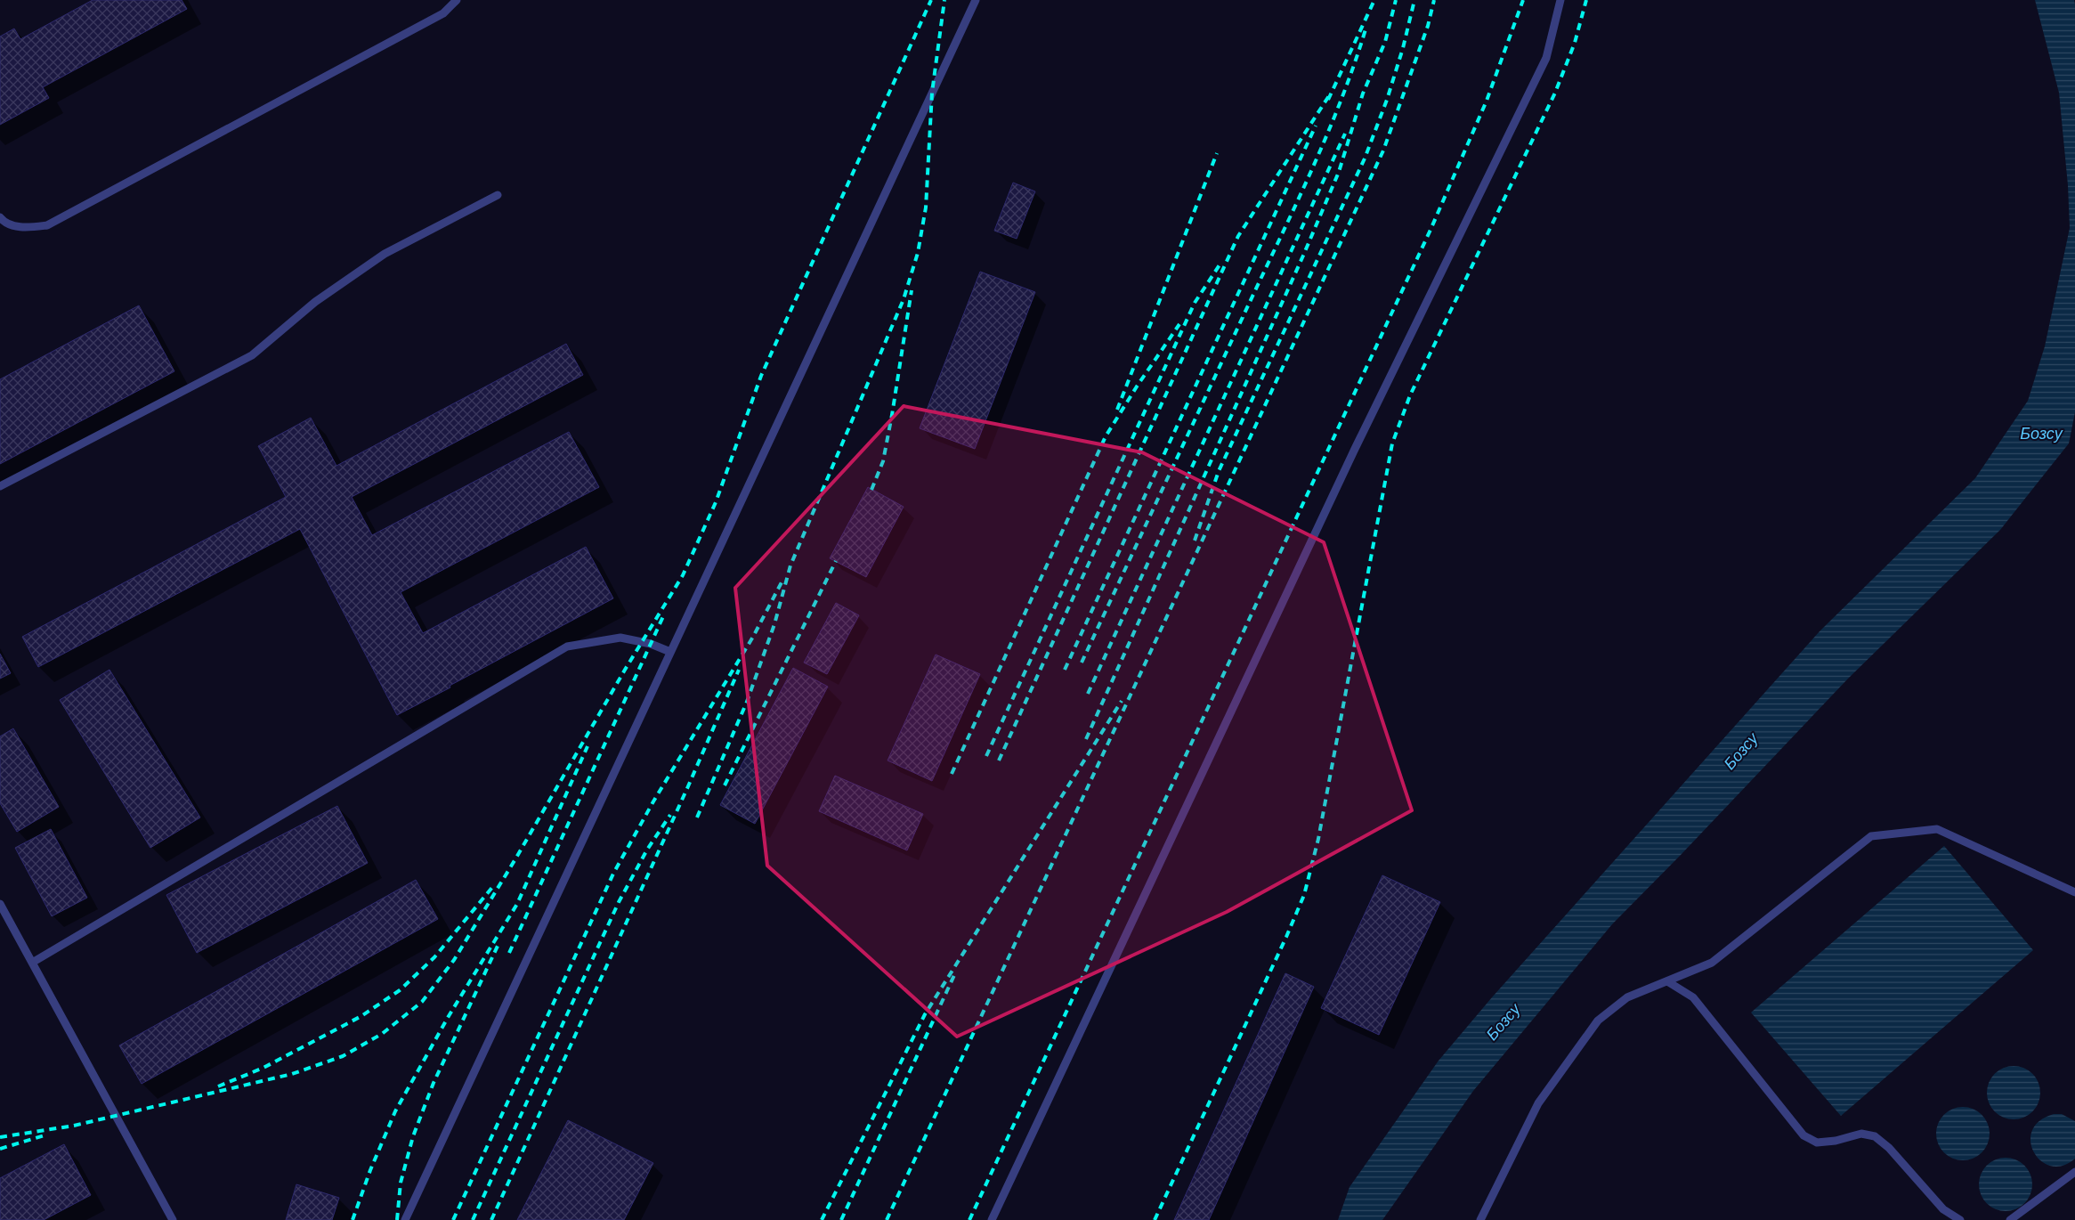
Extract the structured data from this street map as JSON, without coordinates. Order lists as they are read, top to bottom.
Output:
{
  "water": ["Бозсу"]
}
